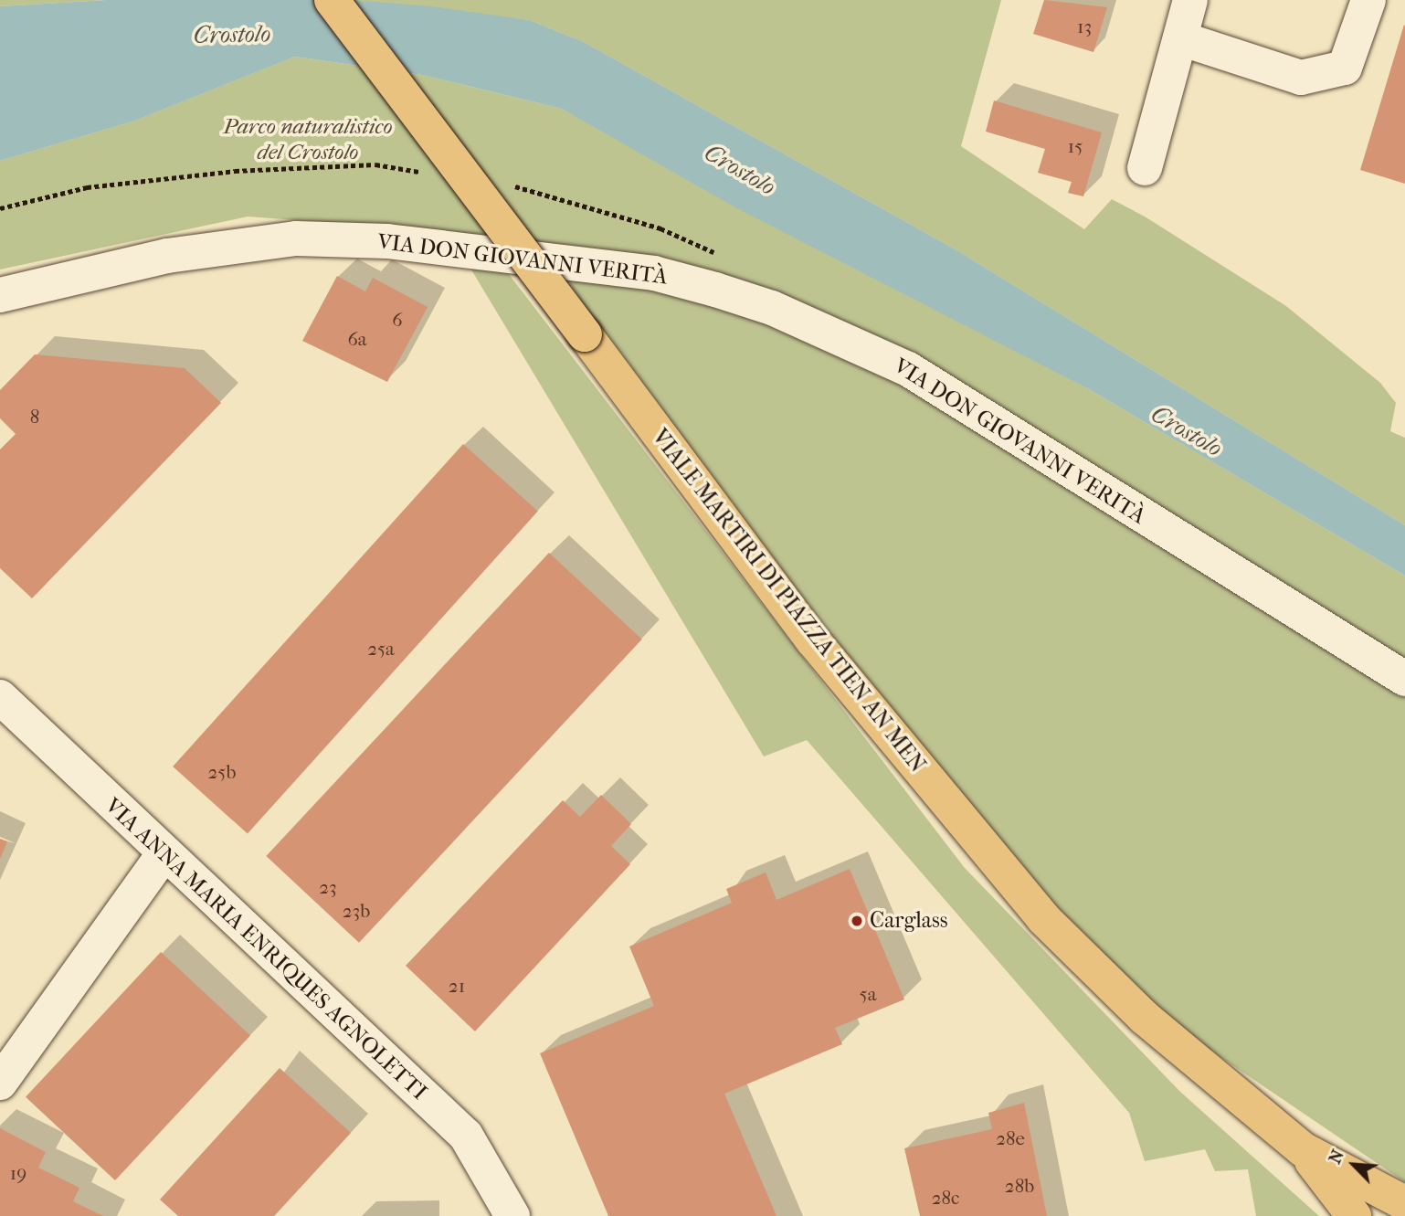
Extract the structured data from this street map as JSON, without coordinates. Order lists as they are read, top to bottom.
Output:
{
  "streets": {
    "highway": ["VIALE MARTIRI DI PIAZZA TIEN AN MEN"],
    "street": ["VIA DON GIOVANNI VERITÀ", "VIA ANNA MARIA ENRIQUES AGNOLETTI"]
  },
  "water": ["Crostolo"],
  "parks": ["Parco naturalistico del Crostolo"],
  "places": ["Carglass"],
  "house_numbers": [
    "13",
    "15",
    "6",
    "6a",
    "8",
    "25a",
    "25b",
    "23",
    "23b",
    "21",
    "5a",
    "28e",
    "19",
    "28b",
    "28c"
  ],
  "north": "top left"
}
